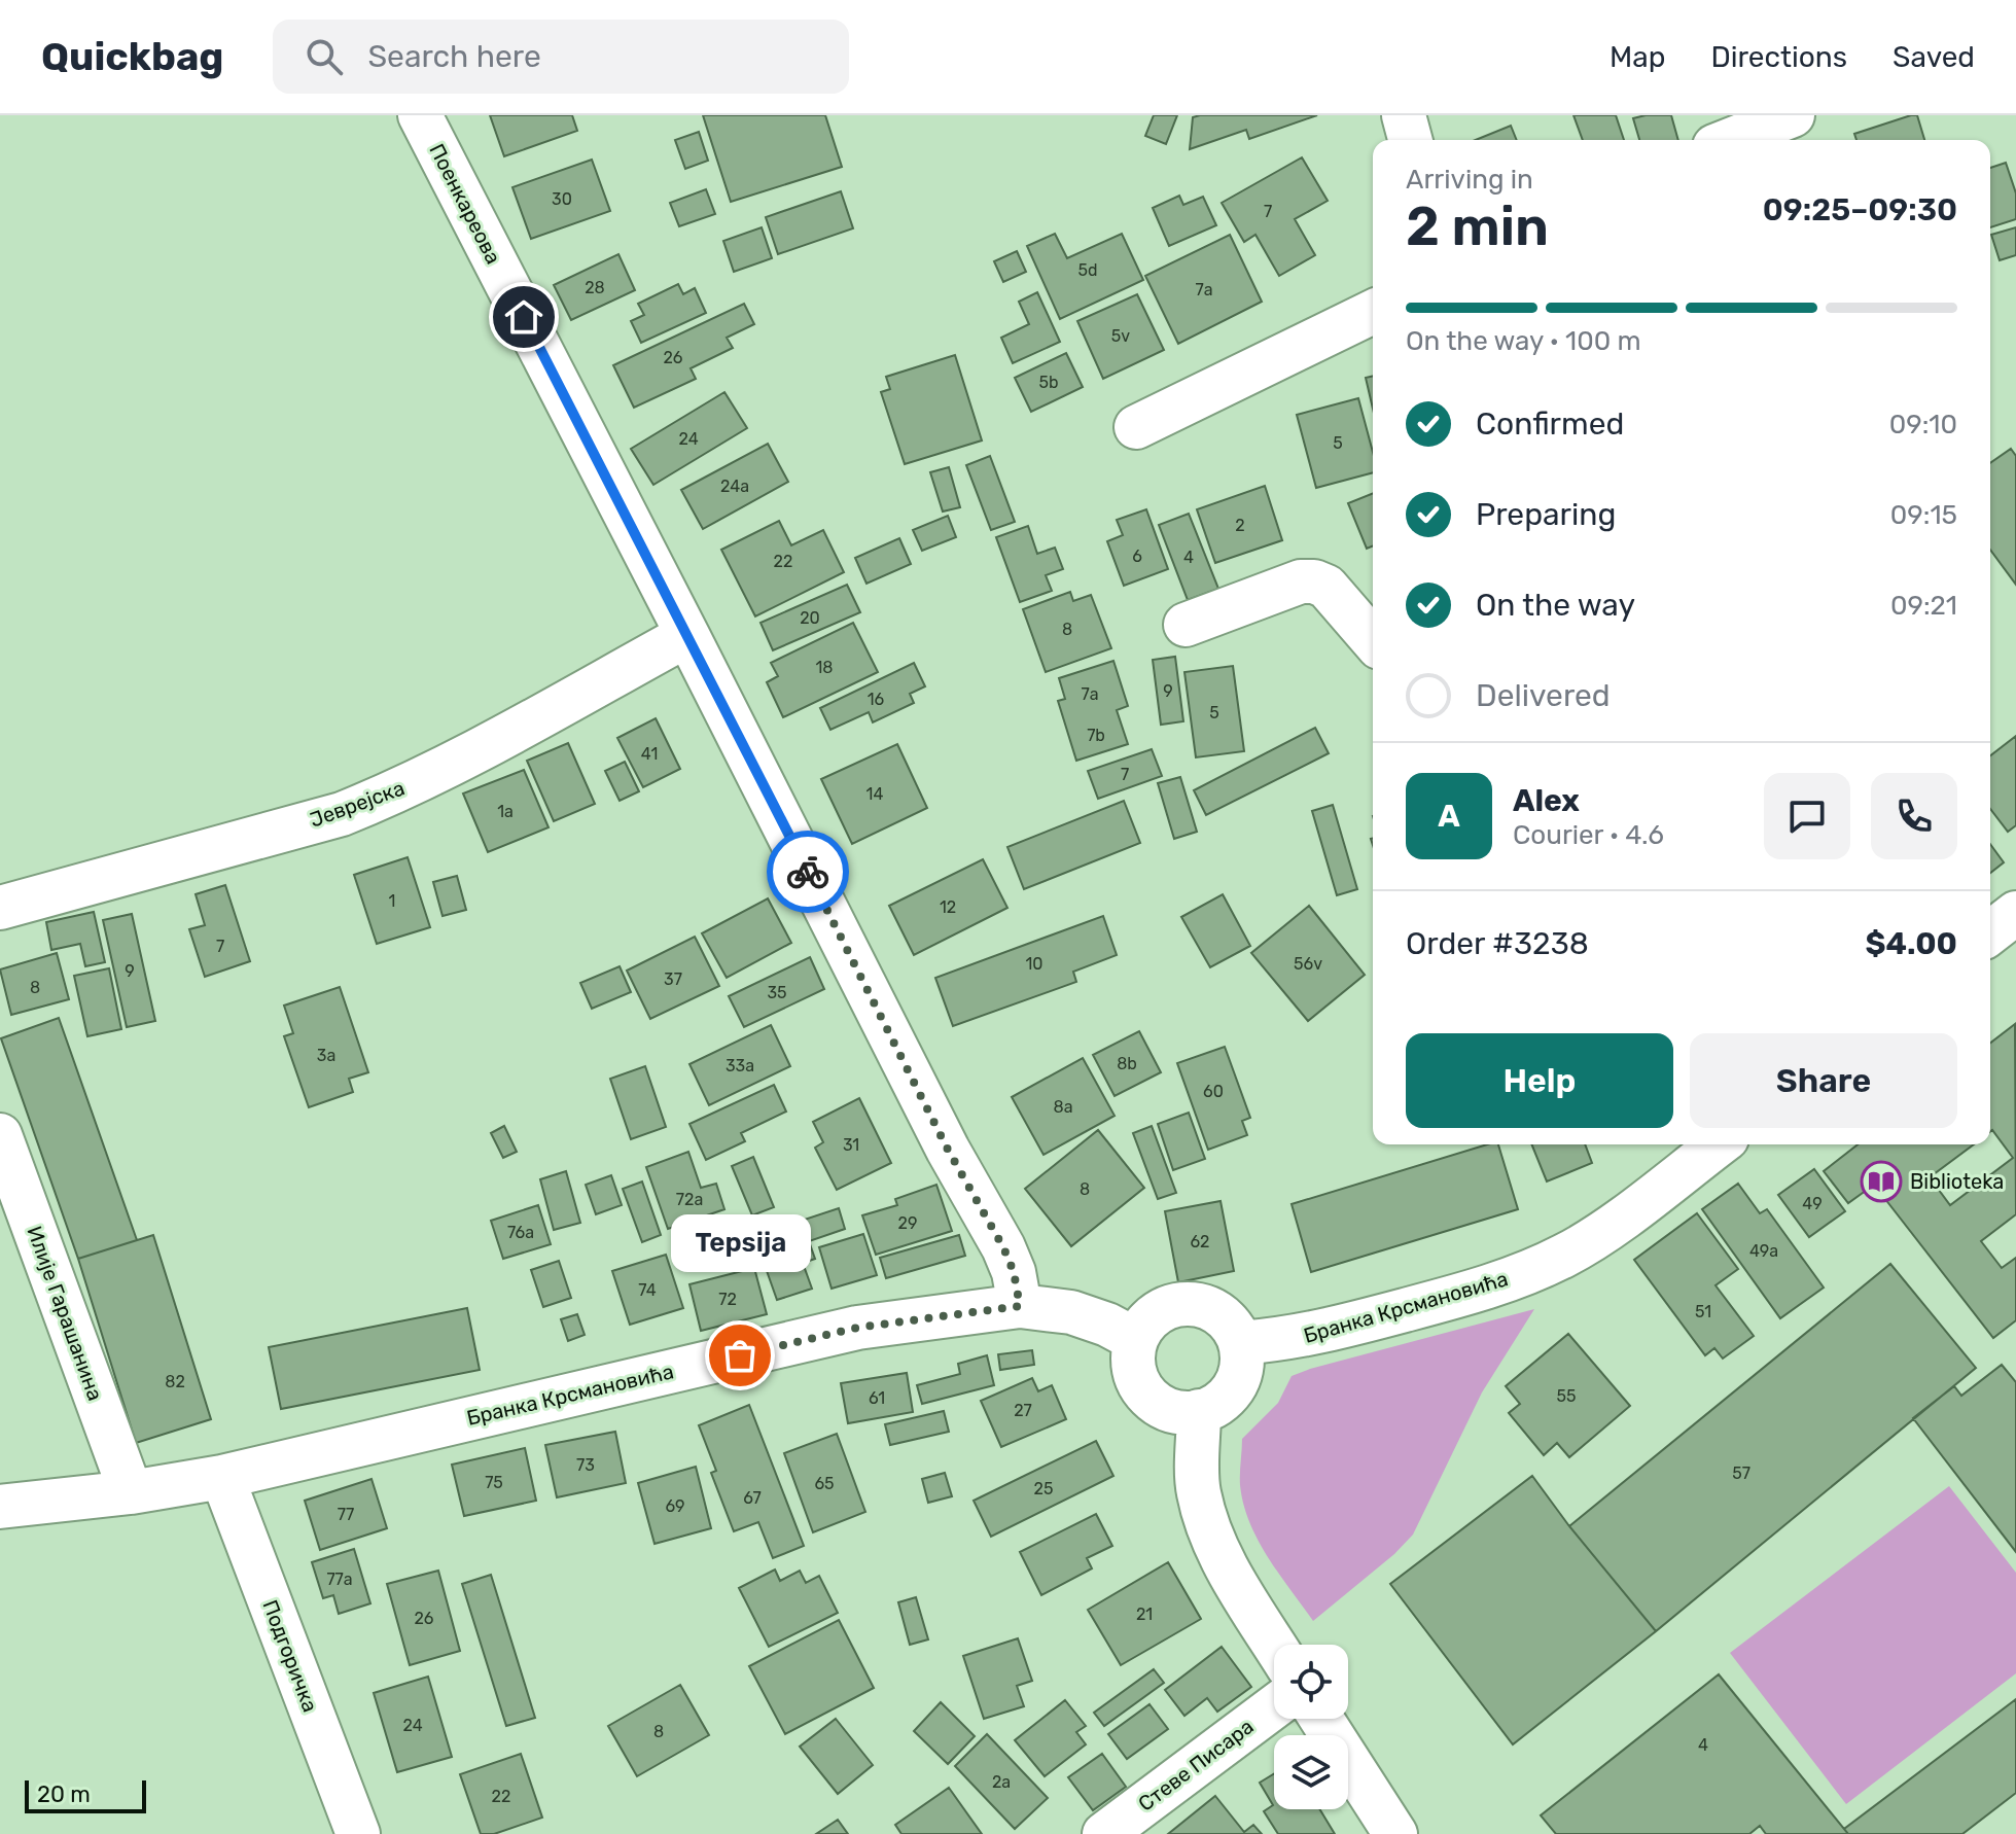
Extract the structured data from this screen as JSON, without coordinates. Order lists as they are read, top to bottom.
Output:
{
  "streets": {
    "street": [
      "Поенкареова",
      "Јеврејска",
      "Бранка Крсмановића",
      "Илије Гарашанина",
      "Подгоричка",
      "Стеве Писара"
    ]
  },
  "crossings": [
    ["Поенкареова", "Јеврејска"],
    ["Поенкареова", "Бранка Крсмановића"],
    ["Бранка Крсмановића", "Илије Гарашанина"],
    ["Бранка Крсмановића", "Подгоричка"]
  ],
  "places": {
    "library": ["Biblioteka"],
    "other": ["Tepsija"]
  },
  "house_numbers": [
    "30",
    "7",
    "5d",
    "28",
    "7a",
    "5v",
    "26",
    "5b",
    "24",
    "5",
    "24a",
    "2",
    "6",
    "4",
    "22",
    "20",
    "8",
    "18",
    "9",
    "7a",
    "16",
    "5",
    "7b",
    "41",
    "7",
    "14",
    "1a",
    "1",
    "12",
    "7",
    "10",
    "56v",
    "9",
    "37",
    "8",
    "35",
    "3a",
    "8b",
    "33a",
    "60",
    "8a",
    "31",
    "8",
    "72a",
    "49",
    "29",
    "76a",
    "62",
    "49a",
    "74",
    "72",
    "51",
    "82",
    "55",
    "61",
    "27",
    "73",
    "57",
    "75",
    "65",
    "25",
    "67",
    "69",
    "77",
    "77a",
    "21",
    "26",
    "24",
    "8",
    "4",
    "2a",
    "22"
  ],
  "scale_bar": "20 m",
  "page": {
    "header": "Quickbag",
    "search": "Search here",
    "nav": ["Map", "Directions", "Saved"],
    "heading": ["2 min", "Arriving in", "09:25–09:30"],
    "panel": [
      "Alex",
      "Courier · 4.6",
      "Order #3238",
      "$4.00"
    ],
    "bar": "On the way · 100 m",
    "list": [
      ["Confirmed", "09:10"],
      ["Preparing", "09:15"],
      ["On the way", "09:21"],
      "Delivered"
    ],
    "round": "A",
    "buttons": ["Help", "Share"],
    "bubble": "Tepsija",
    "scale": "20 m"
  }
}
